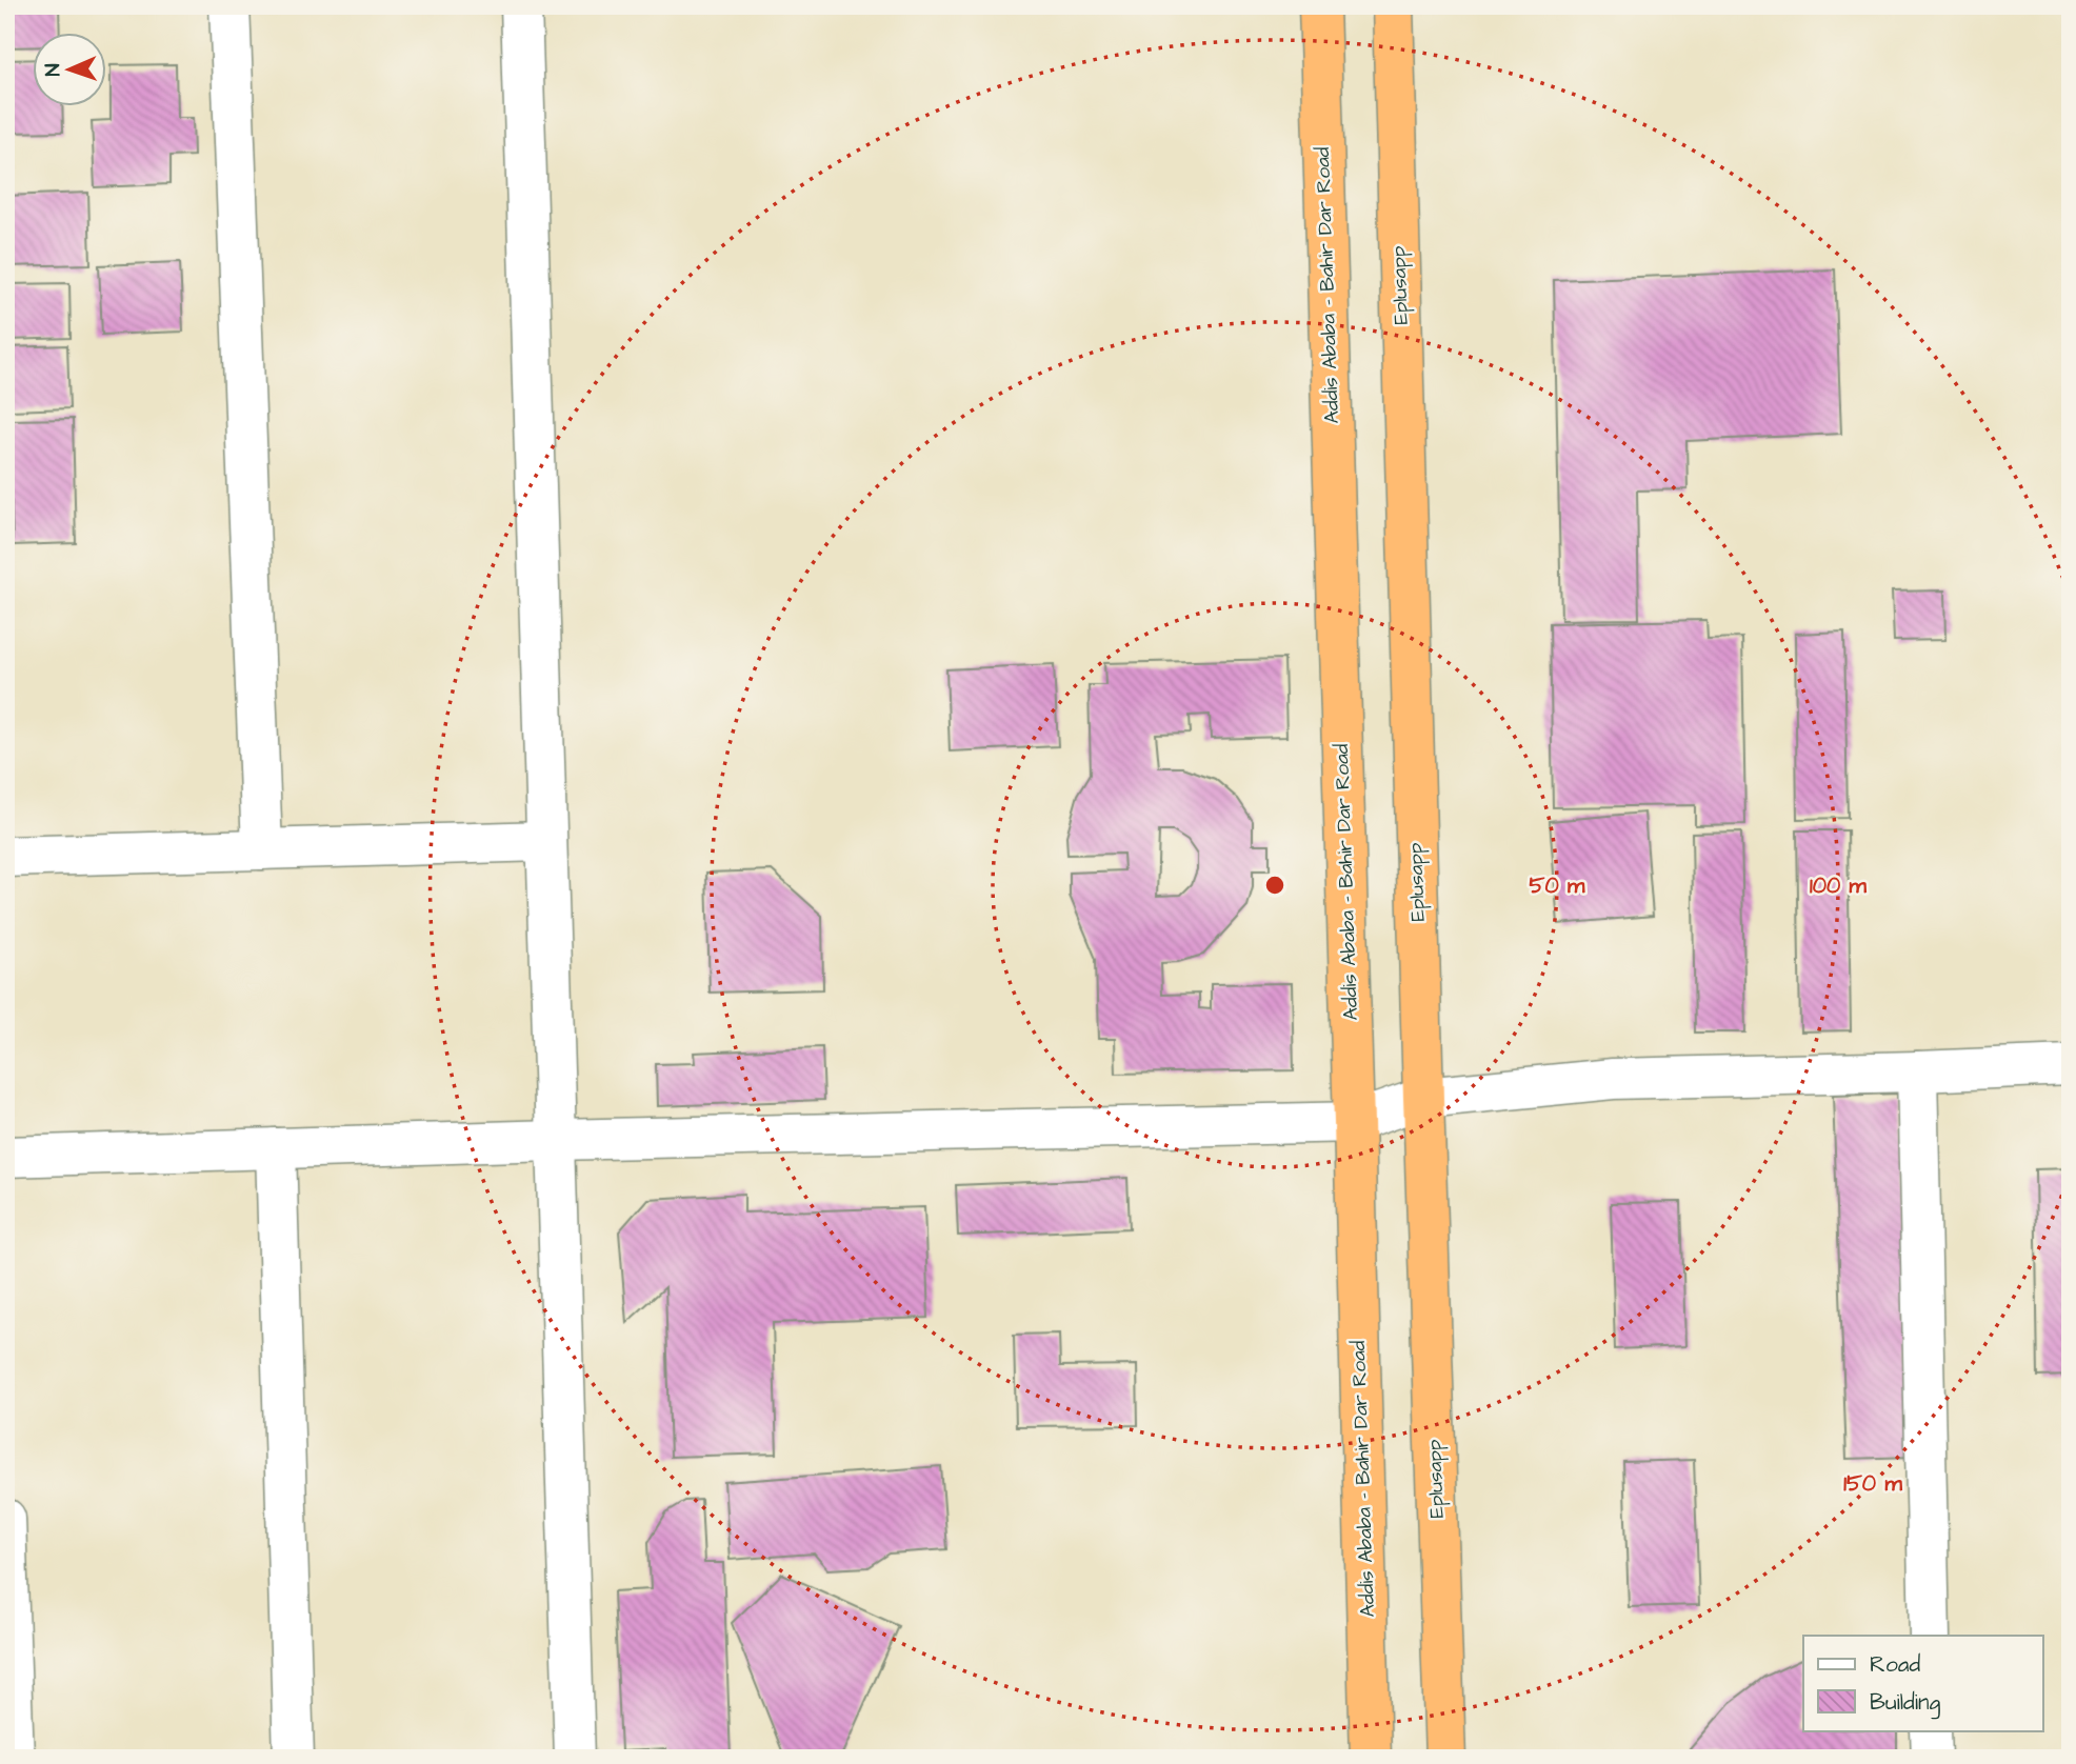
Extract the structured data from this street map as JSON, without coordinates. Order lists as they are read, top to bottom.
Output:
{
  "streets": {
    "highway": ["Addis Ababa - Bahir Dar Road", "Eplusapp"]
  },
  "legend": ["Road", "Building"],
  "north": "left",
  "rings": ["50 m", "100 m", "150 m"]
}
